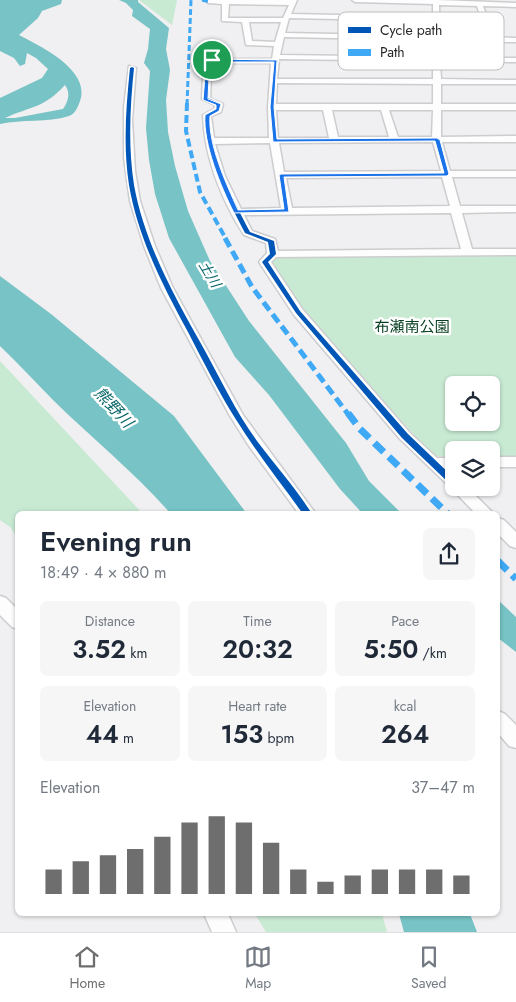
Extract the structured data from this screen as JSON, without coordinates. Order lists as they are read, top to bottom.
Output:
{
  "water": ["土川", "熊野川"],
  "parks": ["布瀬南公園"],
  "legend": ["Cycle path", "Path"],
  "page": {
    "heading": ["Evening run", "18:49 · 4 × 880 m"],
    "stats": [
      ["Distance", "3.52 km"],
      ["Time", "20:32"],
      ["Pace", "5:50 /km"],
      ["Elevation", "44 m"],
      ["Heart rate", "153 bpm"],
      ["kcal", "264"]
    ],
    "chart": ["Elevation", "37–47 m"],
    "tabs": ["Home", "Map", "Saved"]
  }
}
